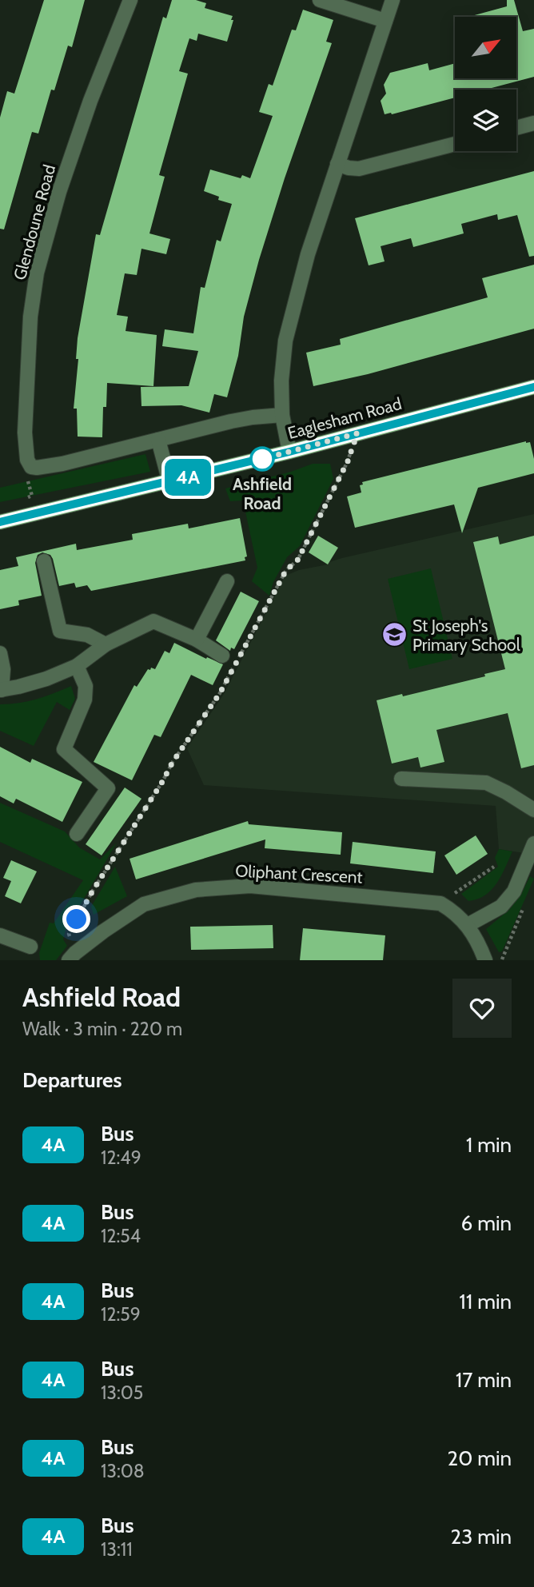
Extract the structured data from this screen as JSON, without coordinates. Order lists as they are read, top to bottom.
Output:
{
  "streets": {
    "main road": ["Eaglesham Road"],
    "street": ["Glendoune Road", "Oliphant Crescent"]
  },
  "places": {
    "other": ["Ashfield Road"],
    "school or university": ["St Joseph's Primary School"]
  },
  "lines": ["bus line 4A"],
  "north": "top right",
  "page": {
    "on_map": "4A",
    "heading": [
      ["Ashfield Road", "Walk · 3 min · 220 m"],
      "Departures"
    ],
    "list": [
      {
        "mark": "4A",
        "name": "Bus",
        "note": "12:49",
        "value": "1 min"
      },
      {
        "mark": "4A",
        "name": "Bus",
        "note": "12:54",
        "value": "6 min"
      },
      {
        "mark": "4A",
        "name": "Bus",
        "note": "12:59",
        "value": "11 min"
      },
      {
        "mark": "4A",
        "name": "Bus",
        "note": "13:05",
        "value": "17 min"
      },
      {
        "mark": "4A",
        "name": "Bus",
        "note": "13:08",
        "value": "20 min"
      },
      {
        "mark": "4A",
        "name": "Bus",
        "note": "13:11",
        "value": "23 min"
      }
    ]
  }
}
